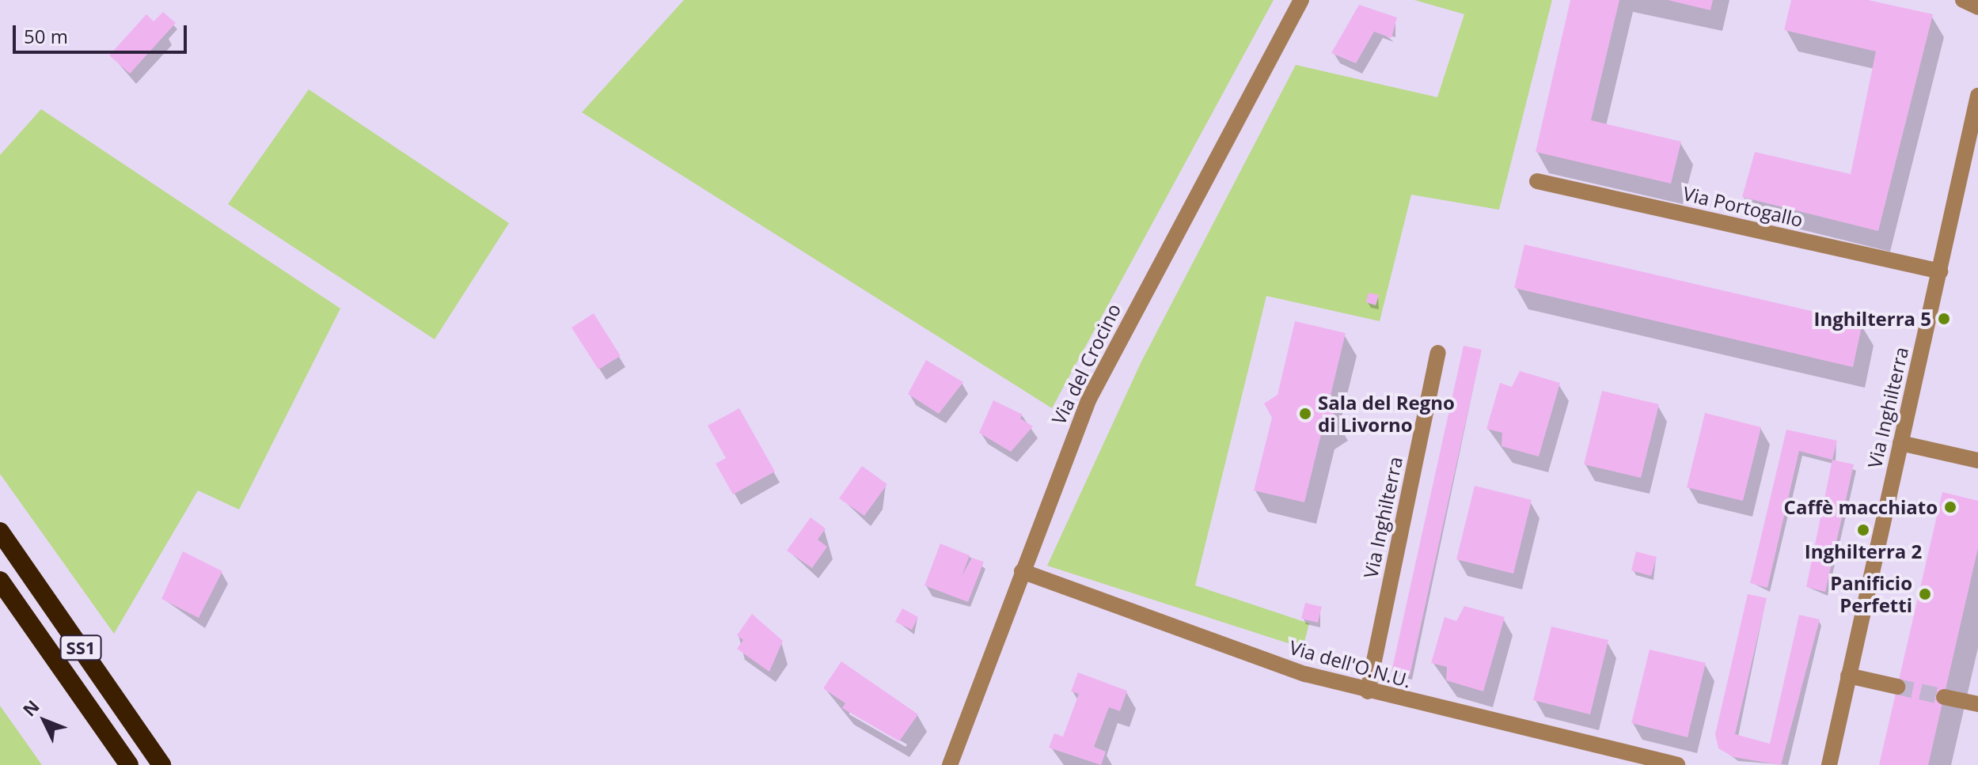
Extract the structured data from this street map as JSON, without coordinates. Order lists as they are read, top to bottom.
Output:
{
  "streets": {
    "highway": ["SS1"],
    "street": [
      "Via Portogallo",
      "Via del Crocino",
      "Via Inghilterra",
      "Via dell'O.N.U."
    ]
  },
  "crossings": [
    ["Via Portogallo", "Via Inghilterra"],
    ["Via del Crocino", "Via dell'O.N.U."],
    ["Via Inghilterra", "Via dell'O.N.U."]
  ],
  "places": [
    "Inghilterra 5",
    "Sala del Regno di Livorno",
    "Caffè macchiato",
    "Inghilterra 2",
    "Panificio Perfetti"
  ],
  "scale_bar": "50 m",
  "north": "top left"
}
